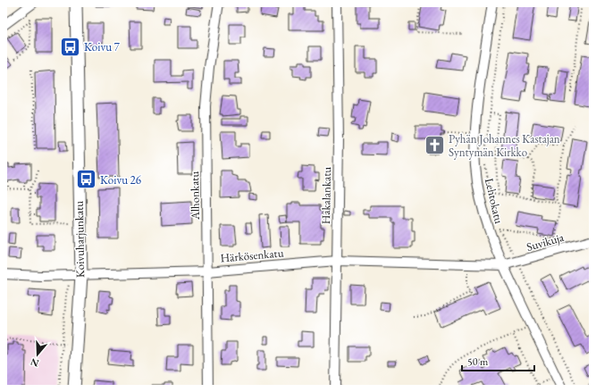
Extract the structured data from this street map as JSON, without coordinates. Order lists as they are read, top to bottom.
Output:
{
  "streets": {
    "street": [
      "Alhonkatu",
      "Hakalankatu",
      "Lehtokatu",
      "Koivuharjunkatu",
      "Suvikuja",
      "Härkösenkatu"
    ]
  },
  "crossings": [
    ["Alhonkatu", "Härkösenkatu"],
    ["Hakalankatu", "Härkösenkatu"],
    ["Lehtokatu", "Suvikuja"],
    ["Lehtokatu", "Härkösenkatu"],
    ["Koivuharjunkatu", "Härkösenkatu"],
    ["Suvikuja", "Härkösenkatu"]
  ],
  "places": {
    "bus stop": ["Koivu 7", "Koivu 26"],
    "church": ["Pyhän Johannes Kastajan Syntymän Kirkko"]
  },
  "scale_bar": "50 m",
  "north": "bottom"
}
